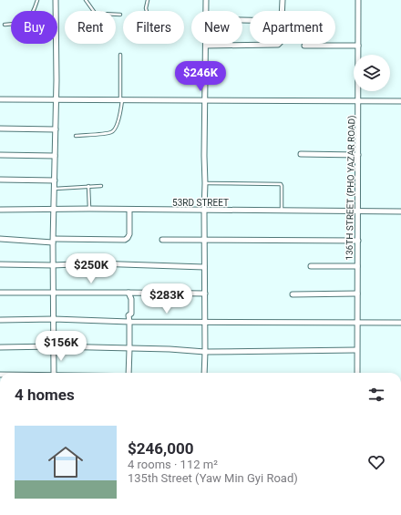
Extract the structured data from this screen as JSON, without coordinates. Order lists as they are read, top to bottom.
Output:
{
  "streets": {
    "street": ["136TH STREET (PHO YAZAR ROAD)", "53RD STREET"]
  },
  "crossings": [
    ["136TH STREET (PHO YAZAR ROAD)", "53RD STREET"]
  ],
  "page": {
    "chip": [
      "Buy",
      "Rent",
      "Filters",
      "New",
      "Apartment"
    ],
    "price": [
      "$246K",
      "$250K",
      "$283K",
      "$156K"
    ],
    "heading": "4 homes",
    "list": [
      {
        "name": "$246,000",
        "note": "4 rooms · 112 m² · 135th Street (Yaw Min Gyi Road)"
      }
    ]
  }
}
